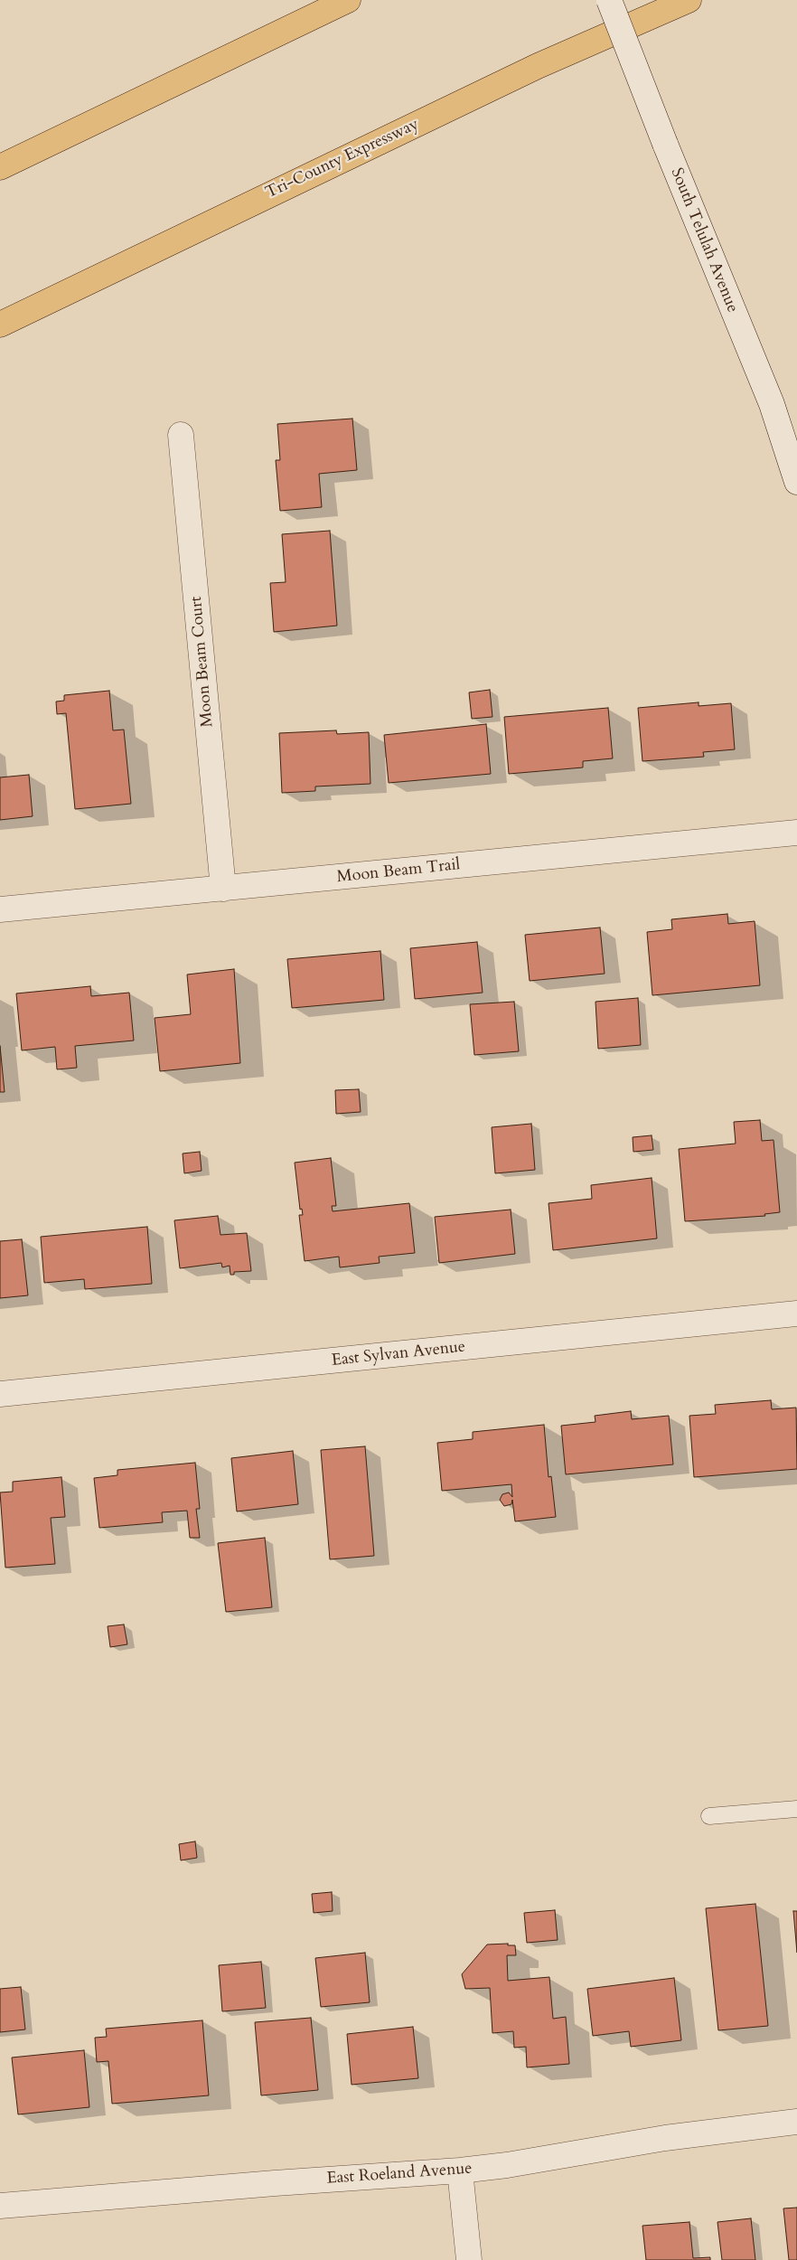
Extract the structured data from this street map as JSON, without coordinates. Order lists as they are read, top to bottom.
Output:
{
  "streets": {
    "highway": ["Tri-County Expressway"],
    "street": [
      "South Telulah Avenue",
      "Moon Beam Court",
      "Moon Beam Trail",
      "East Sylvan Avenue",
      "East Roeland Avenue"
    ]
  },
  "crossings": [
    ["Moon Beam Court", "Moon Beam Trail"]
  ]
}
